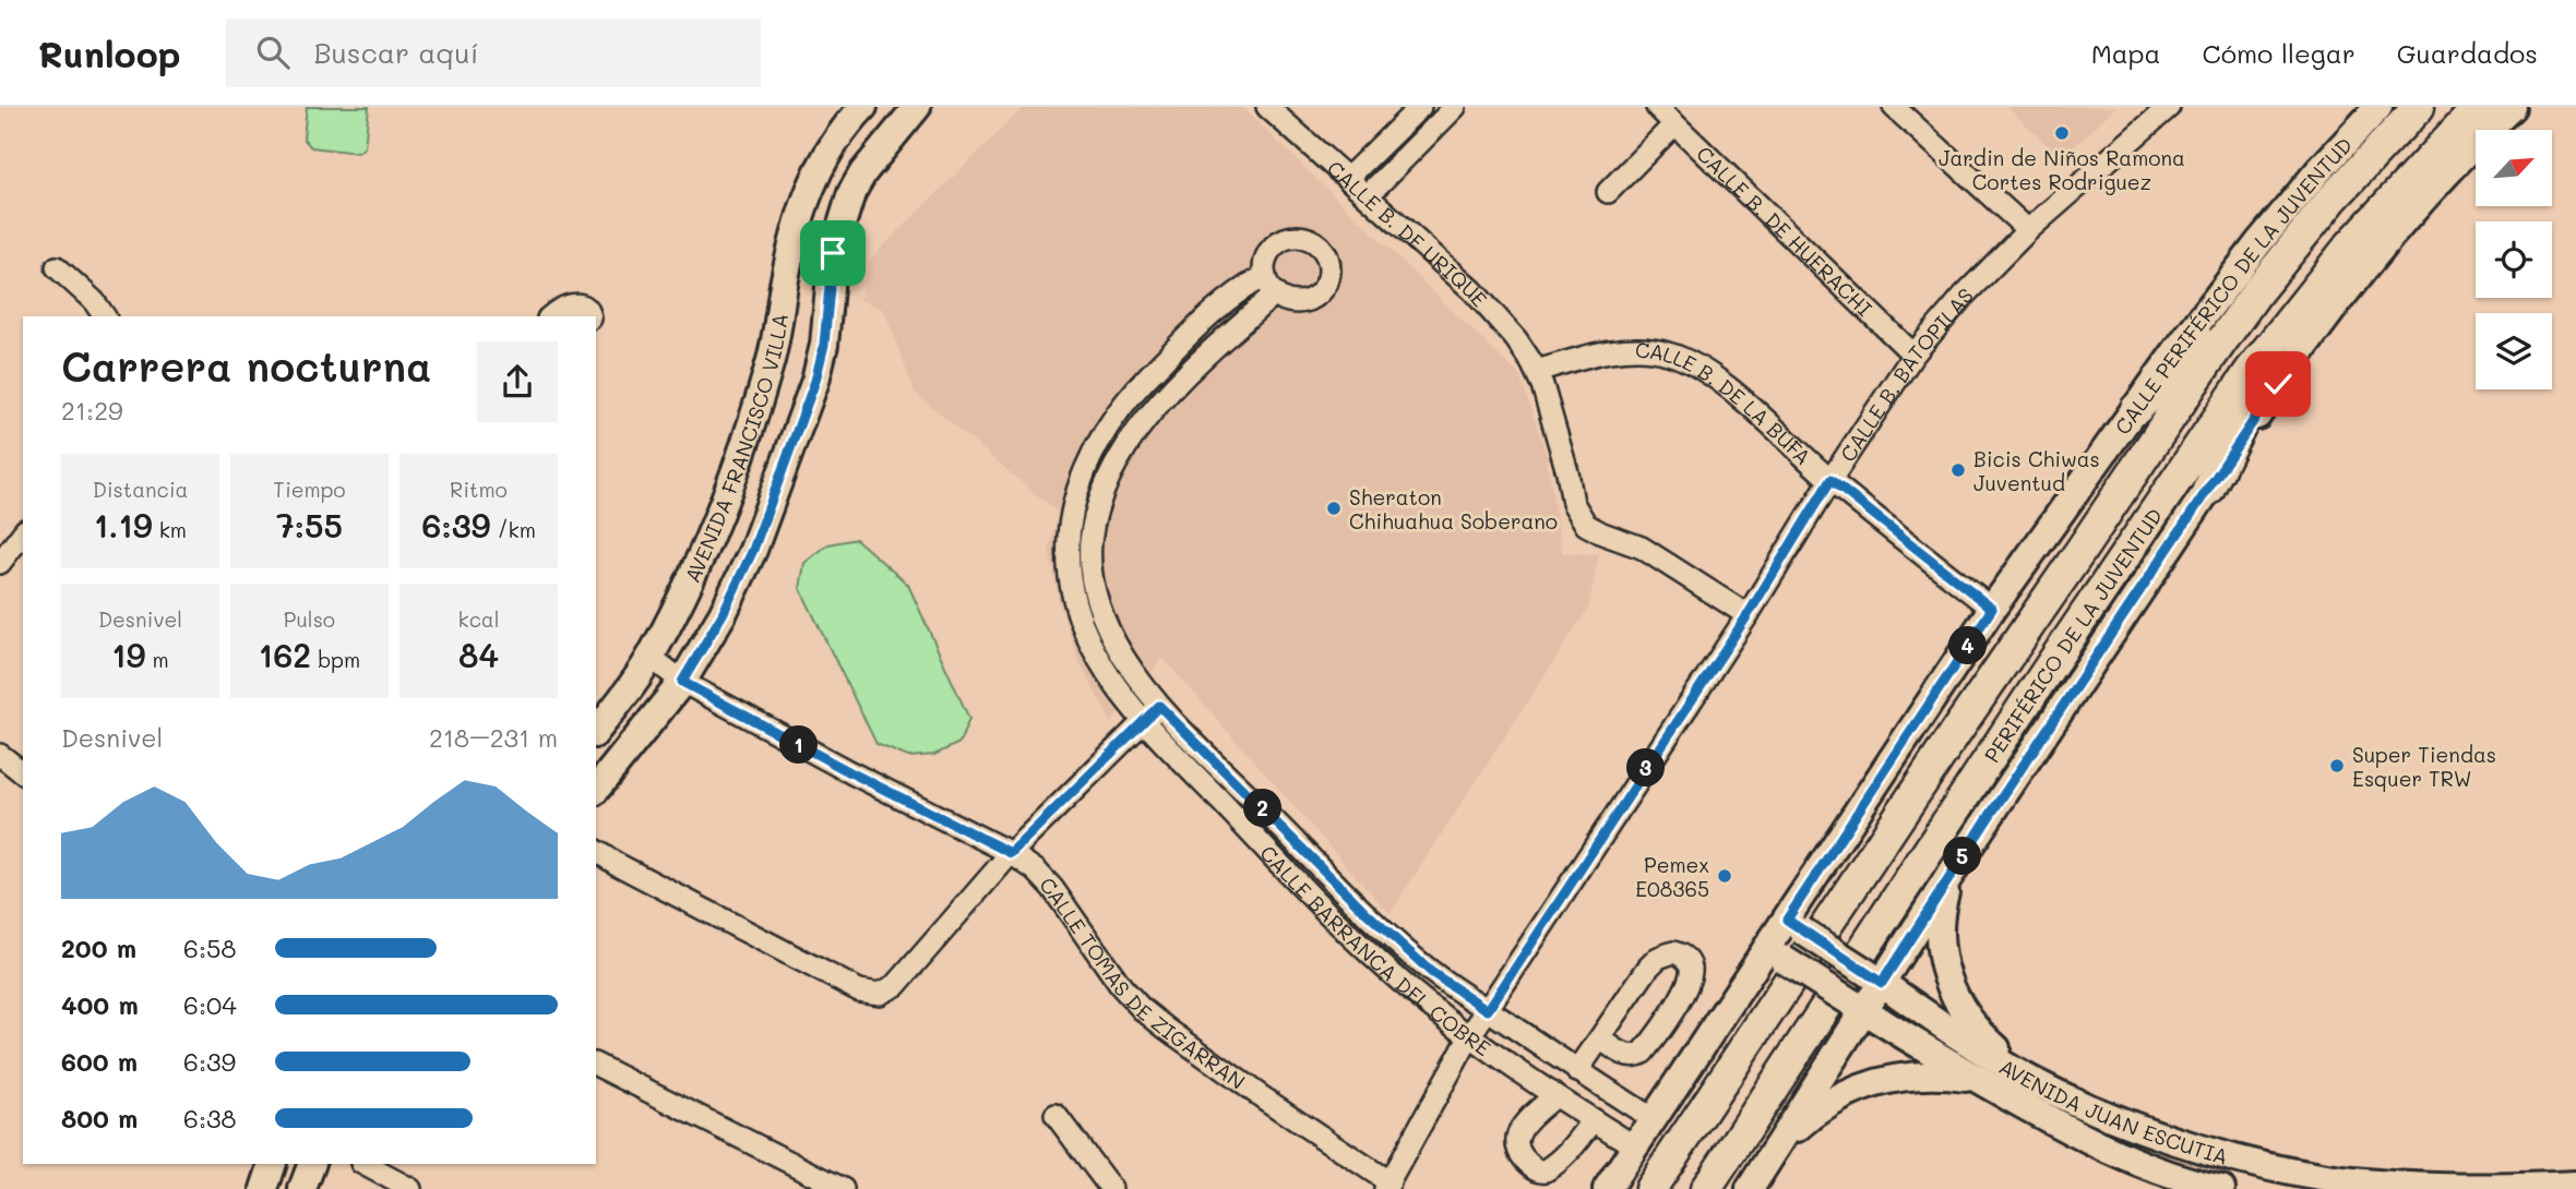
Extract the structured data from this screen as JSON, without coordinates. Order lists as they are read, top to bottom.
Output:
{
  "streets": {
    "highway": ["PERIFÉRICO DE LA JUVENTUD"],
    "main road": ["CALLE PERIFÉRICO DE LA JUVENTUD", "AVENIDA FRANCISCO VILLA", "AVENIDA JUAN ESCUTIA"],
    "street": [
      "CALLE B. DE HUERACHI",
      "CALLE B. DE URIQUE",
      "CALLE B. BATOPILAS",
      "CALLE B. DE LA BUFA",
      "CALLE BARRANCA DEL COBRE",
      "CALLE TOMÁS DE ZIGARRAN"
    ]
  },
  "crossings": [
    ["CALLE B. DE HUERACHI", "CALLE B. BATOPILAS"],
    ["CALLE B. DE URIQUE", "CALLE B. BATOPILAS"],
    ["CALLE B. DE URIQUE", "CALLE B. DE LA BUFA"],
    ["CALLE PERIFÉRICO DE LA JUVENTUD", "CALLE B. DE LA BUFA"],
    ["CALLE PERIFÉRICO DE LA JUVENTUD", "CALLE BARRANCA DEL COBRE"],
    ["CALLE PERIFÉRICO DE LA JUVENTUD", "AVENIDA JUAN ESCUTIA"],
    ["CALLE B. BATOPILAS", "CALLE B. DE LA BUFA"],
    ["CALLE B. BATOPILAS", "CALLE BARRANCA DEL COBRE"],
    ["CALLE B. BATOPILAS", "CALLE TOMÁS DE ZIGARRAN"],
    ["AVENIDA FRANCISCO VILLA", "CALLE TOMÁS DE ZIGARRAN"]
  ],
  "places": [
    "Jardin de Niños Ramona Cortes Rodriguez",
    "Bicis Chiwas Juventud",
    "Sheraton Chihuahua Soberano",
    "Super Tiendas Esquer TRW",
    "Pemex E08365"
  ],
  "north": "top right",
  "page": {
    "header": "Runloop",
    "search": "Buscar aquí",
    "nav": ["Mapa", "Cómo llegar", "Guardados"],
    "heading": ["Carrera nocturna", "21:29"],
    "stats": [
      ["Distancia", "1.19 km"],
      ["Tiempo", "7:55"],
      ["Ritmo", "6:39 /km"],
      ["Desnivel", "19 m"],
      ["Pulso", "162 bpm"],
      ["kcal", "84"]
    ],
    "pins": [
      "4",
      "1",
      "3",
      "2",
      "5"
    ],
    "chart": ["Desnivel", "218–231 m"],
    "list": [
      {
        "name": "200 m",
        "note": "6:58"
      },
      {
        "name": "400 m",
        "note": "6:04"
      },
      {
        "name": "600 m",
        "note": "6:39"
      },
      {
        "name": "800 m",
        "note": "6:38"
      }
    ]
  }
}
